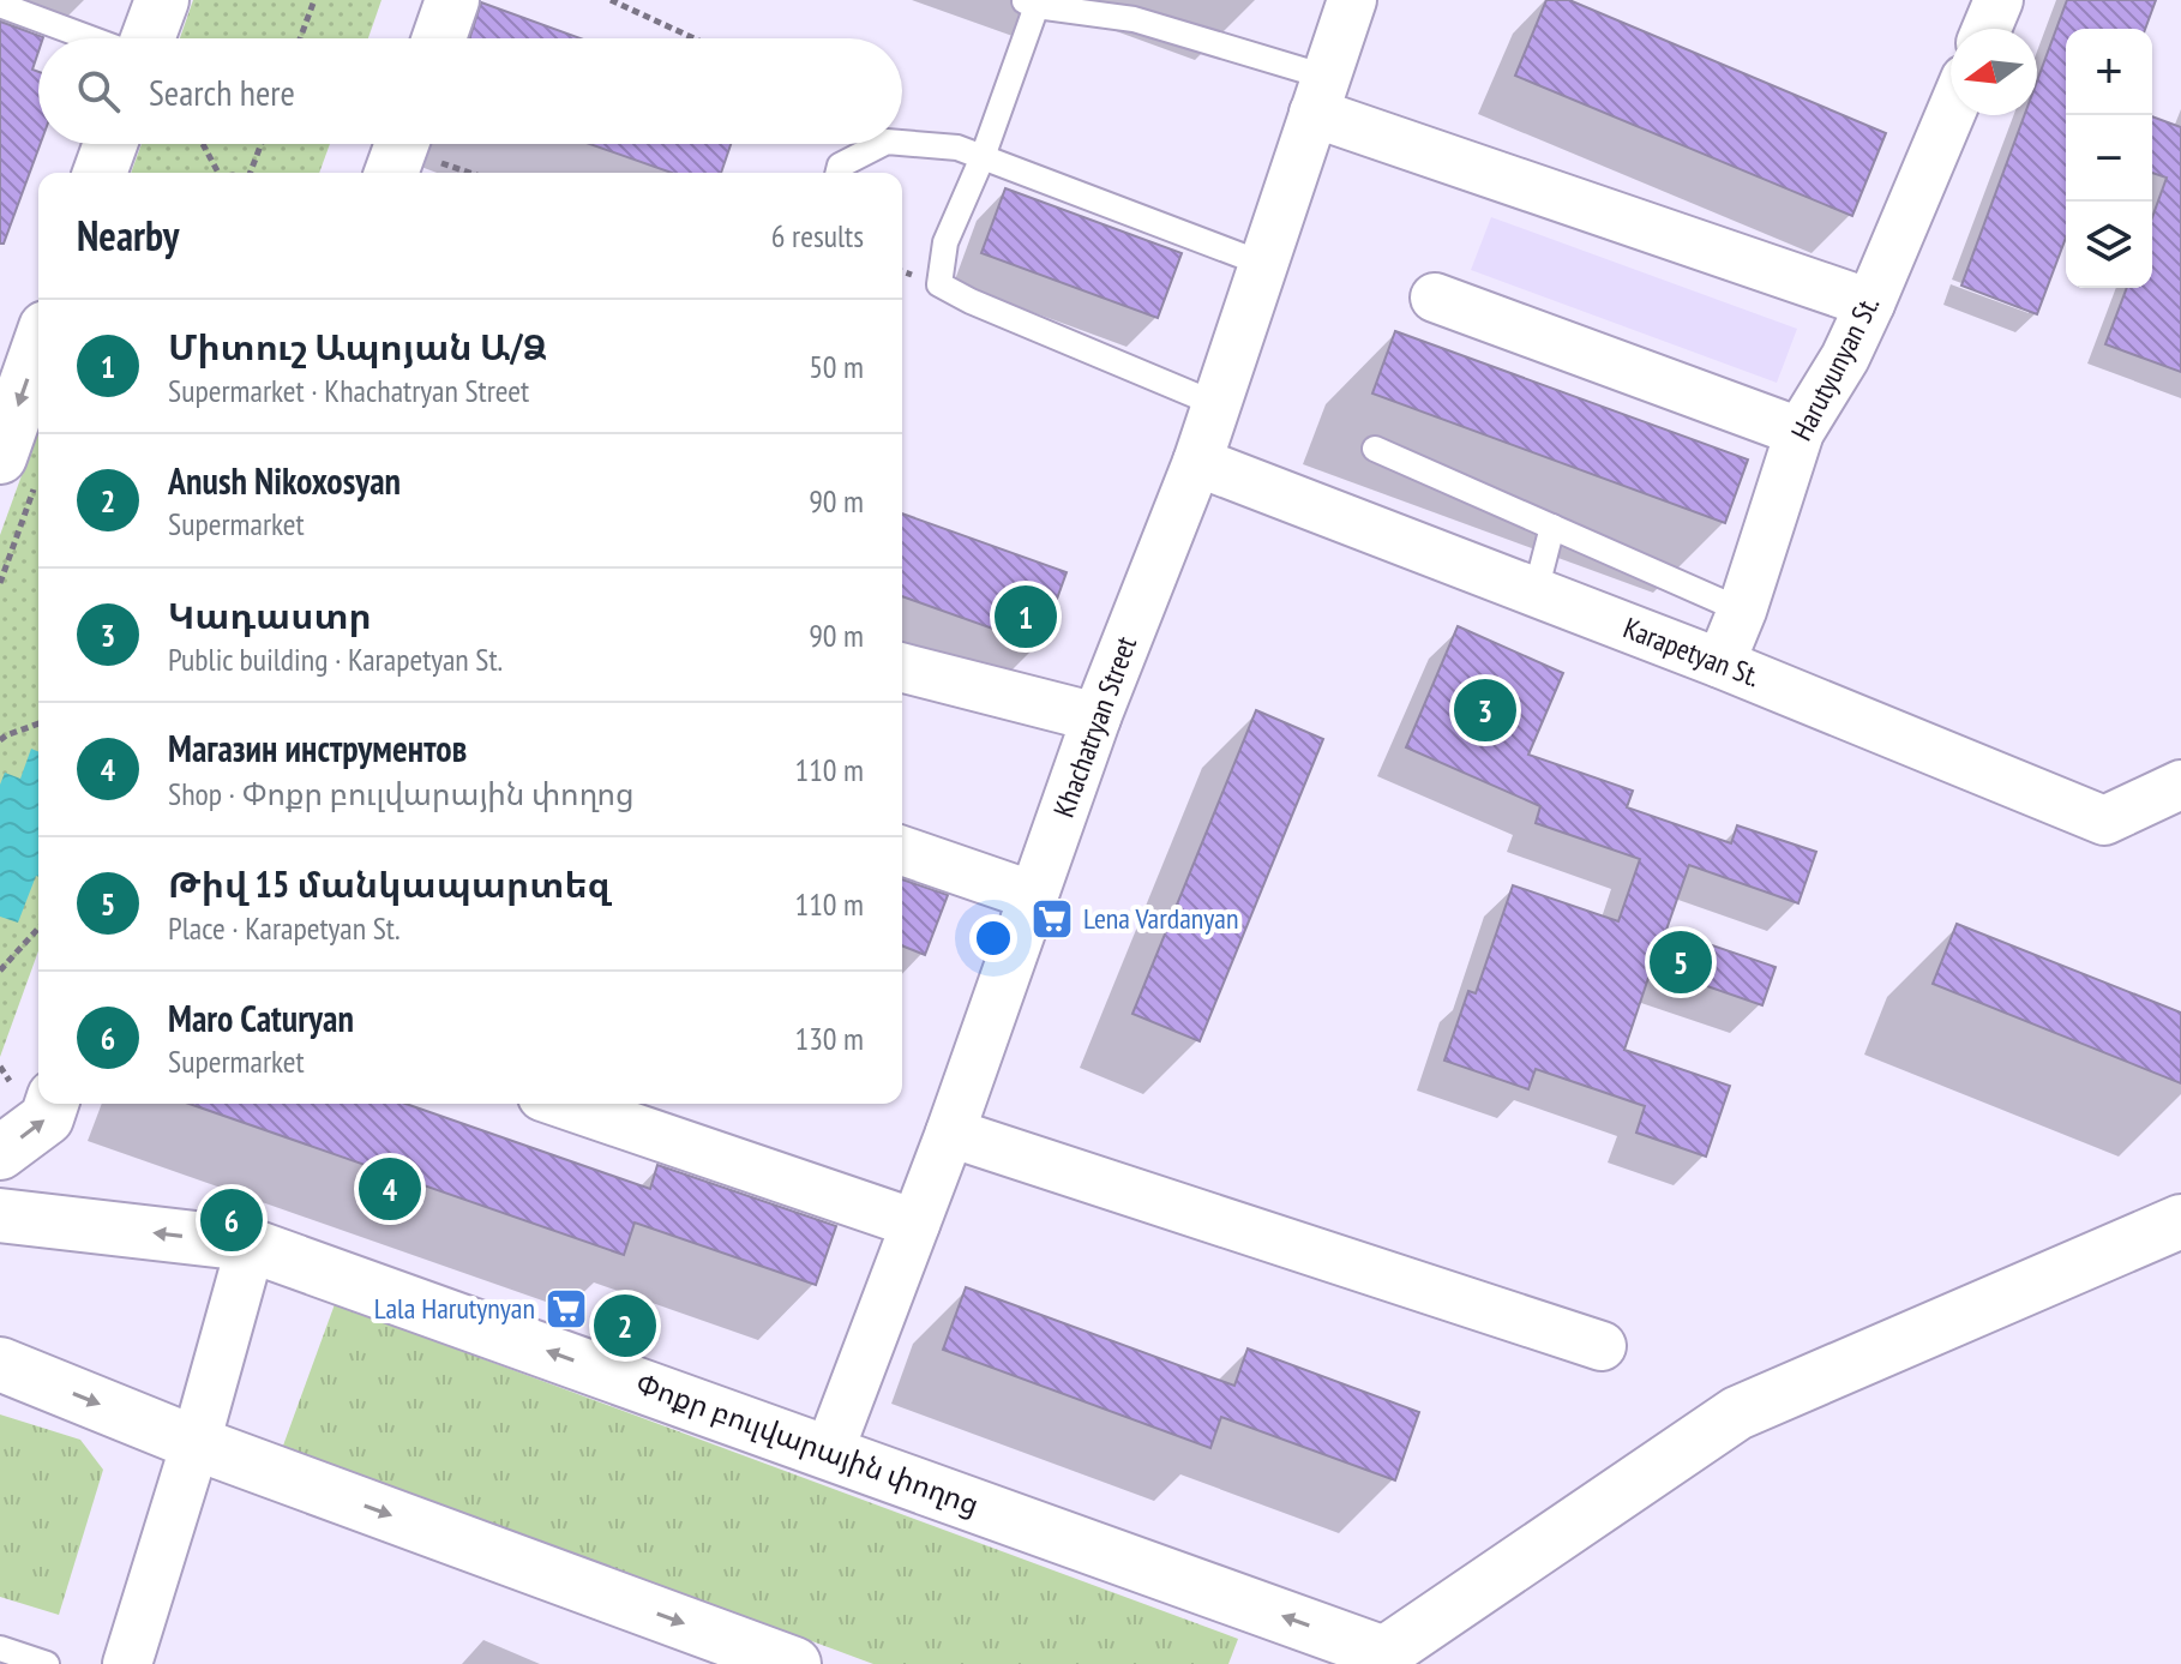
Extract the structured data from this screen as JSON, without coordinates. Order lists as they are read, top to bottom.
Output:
{
  "streets": {
    "street": [
      "Harutyunyan St.",
      "Karapetyan St.",
      "Khachatryan Street",
      "Փոքր բուլվարային փողոց"
    ]
  },
  "crossings": [
    ["Harutyunyan St.", "Karapetyan St."],
    ["Karapetyan St.", "Khachatryan Street"],
    ["Khachatryan Street", "Փոքր բուլվարային փողոց"]
  ],
  "places": {
    "supermarket": ["Lena Vardanyan", "Lala Harutynyan"]
  },
  "north": "left",
  "page": {
    "map_buttons": ["+", "−"],
    "search": "Search here",
    "heading": ["Nearby", "6 results"],
    "list": [
      {
        "mark": "1",
        "name": "Միտուշ Ապոյան Ա/Ձ",
        "note": "Supermarket · Khachatryan Street",
        "value": "50 m"
      },
      {
        "mark": "2",
        "name": "Anush Nikoxosyan",
        "note": "Supermarket",
        "value": "90 m"
      },
      {
        "mark": "3",
        "name": "Կադաստր",
        "note": "Public building · Karapetyan St.",
        "value": "90 m"
      },
      {
        "mark": "4",
        "name": "Магазин инструментов",
        "note": "Shop · Փոքր բուլվարային փողոց",
        "value": "110 m"
      },
      {
        "mark": "5",
        "name": "Թիվ 15 մանկապարտեզ",
        "note": "Place · Karapetyan St.",
        "value": "110 m"
      },
      {
        "mark": "6",
        "name": "Maro Caturyan",
        "note": "Supermarket",
        "value": "130 m"
      }
    ],
    "pins": [
      "1",
      "3",
      "5",
      "4",
      "6",
      "2"
    ]
  }
}
